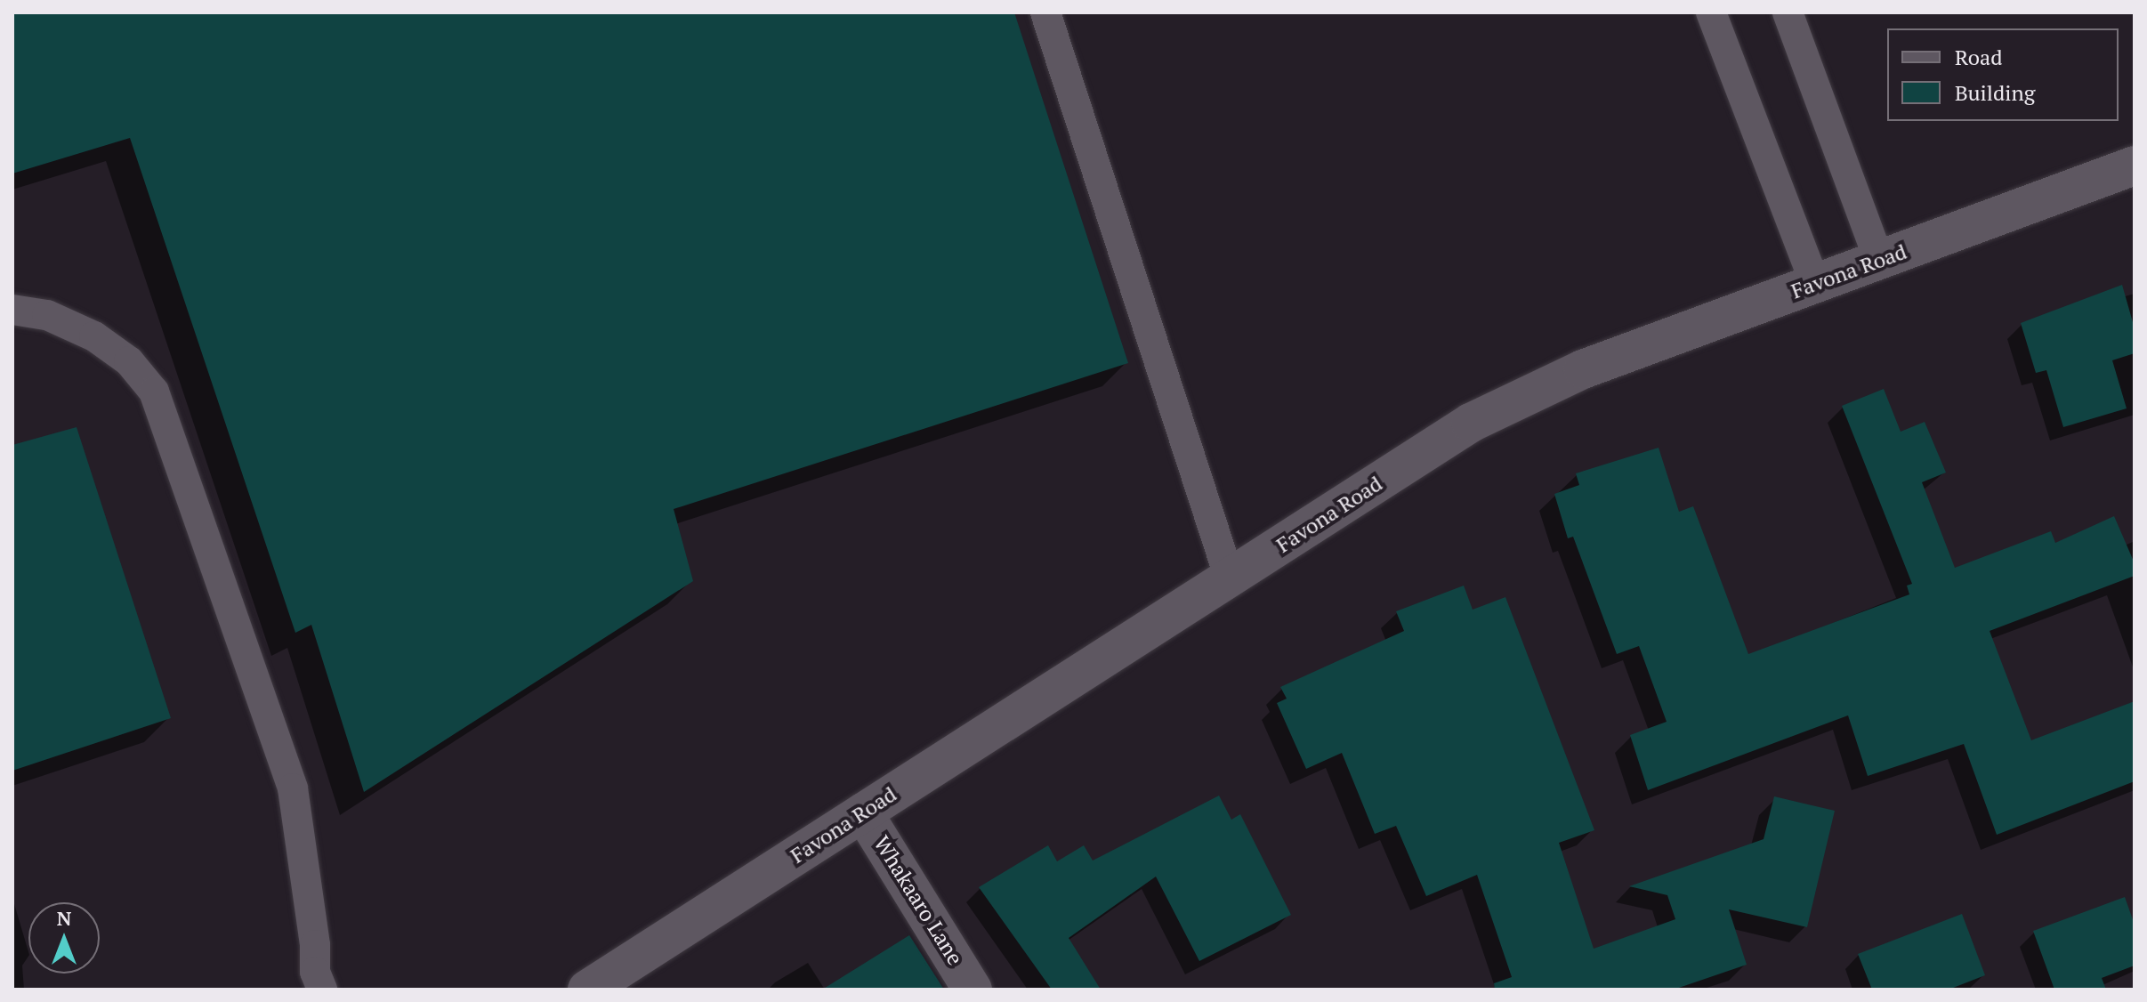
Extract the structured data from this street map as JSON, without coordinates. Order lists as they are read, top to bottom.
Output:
{
  "streets": {
    "main road": ["Favona Road", "Whakaaro Lane"]
  },
  "crossings": [
    ["Favona Road", "Whakaaro Lane"]
  ],
  "legend": ["Road", "Building"],
  "north": "top"
}
